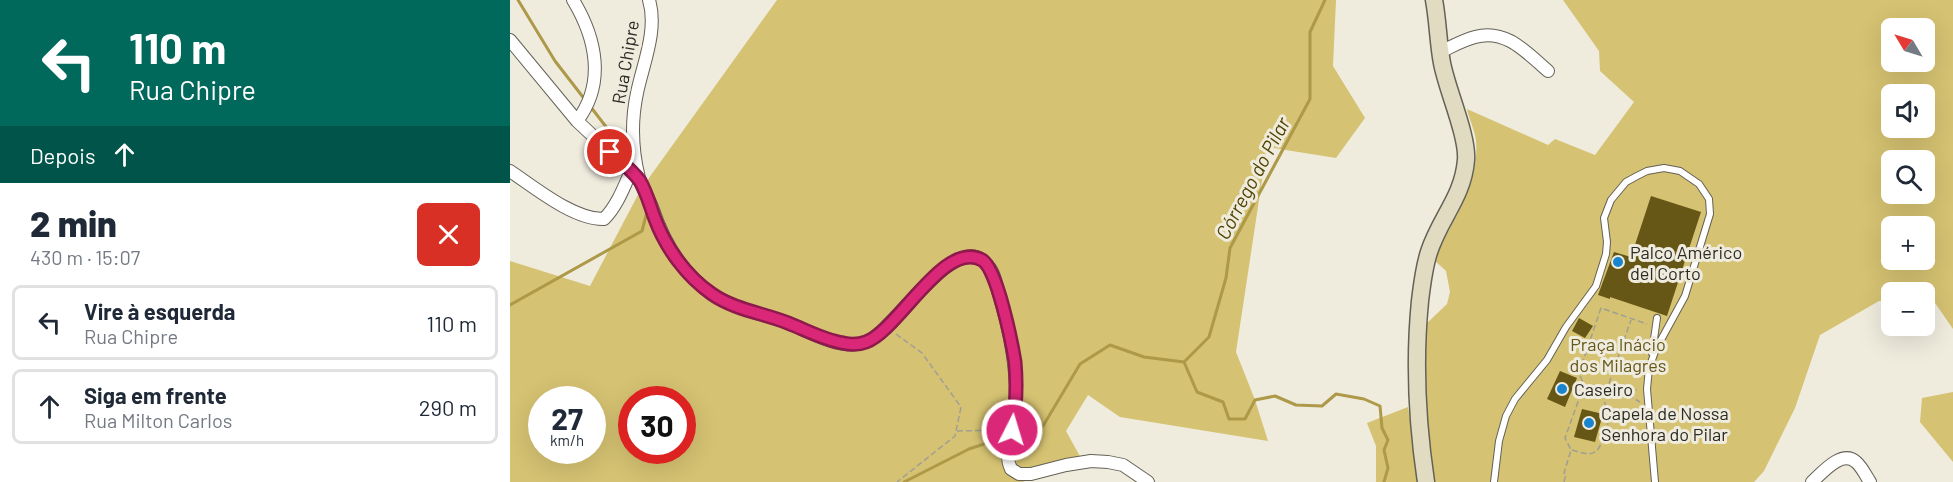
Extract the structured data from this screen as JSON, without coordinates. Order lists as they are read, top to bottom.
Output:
{
  "streets": {
    "street": ["Rua Chipre"]
  },
  "water": ["Córrego do Pilar"],
  "parks": ["Praça Inácio dos Milagres"],
  "places": ["Palco Américo del Corto", "Caseiro", "Capela de Nossa Senhora do Pilar"],
  "north": "top left",
  "page": {
    "turn": ["110 m", "Rua Chipre"],
    "map_buttons": ["+", "−"],
    "then": "Depois",
    "heading": ["2 min", "430 m · 15:07"],
    "list": [
      {
        "name": "Vire à esquerda",
        "note": "Rua Chipre",
        "value": "110 m"
      },
      {
        "name": "Siga em frente",
        "note": "Rua Milton Carlos",
        "value": "290 m"
      }
    ],
    "speed": "27 km/h",
    "limit": "30"
  }
}
